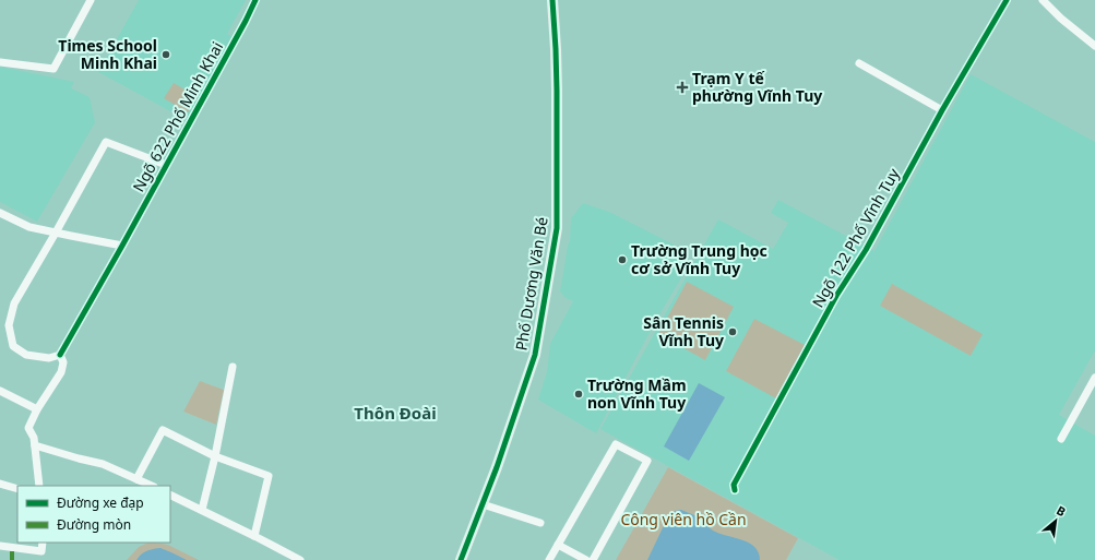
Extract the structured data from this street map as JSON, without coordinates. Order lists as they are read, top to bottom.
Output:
{
  "streets": {
    "street": ["Ngõ 622 Phố Minh Khai", "Ngõ 122 Phố Vĩnh Tuy", "Phố Dương Văn Bé"]
  },
  "districts": ["Thôn Đoài"],
  "parks": ["Công viên hồ Cần"],
  "places": {
    "other": [
      "Times School Minh Khai",
      "Trường Trung học cơ sở Vĩnh Tuy",
      "Sân Tennis Vĩnh Tuy",
      "Trường Mầm non Vĩnh Tuy"
    ],
    "health": ["Trạm Y tế phường Vĩnh Tuy"]
  },
  "legend": ["Đường xe đạp", "Đường mòn"],
  "north": "top right"
}
